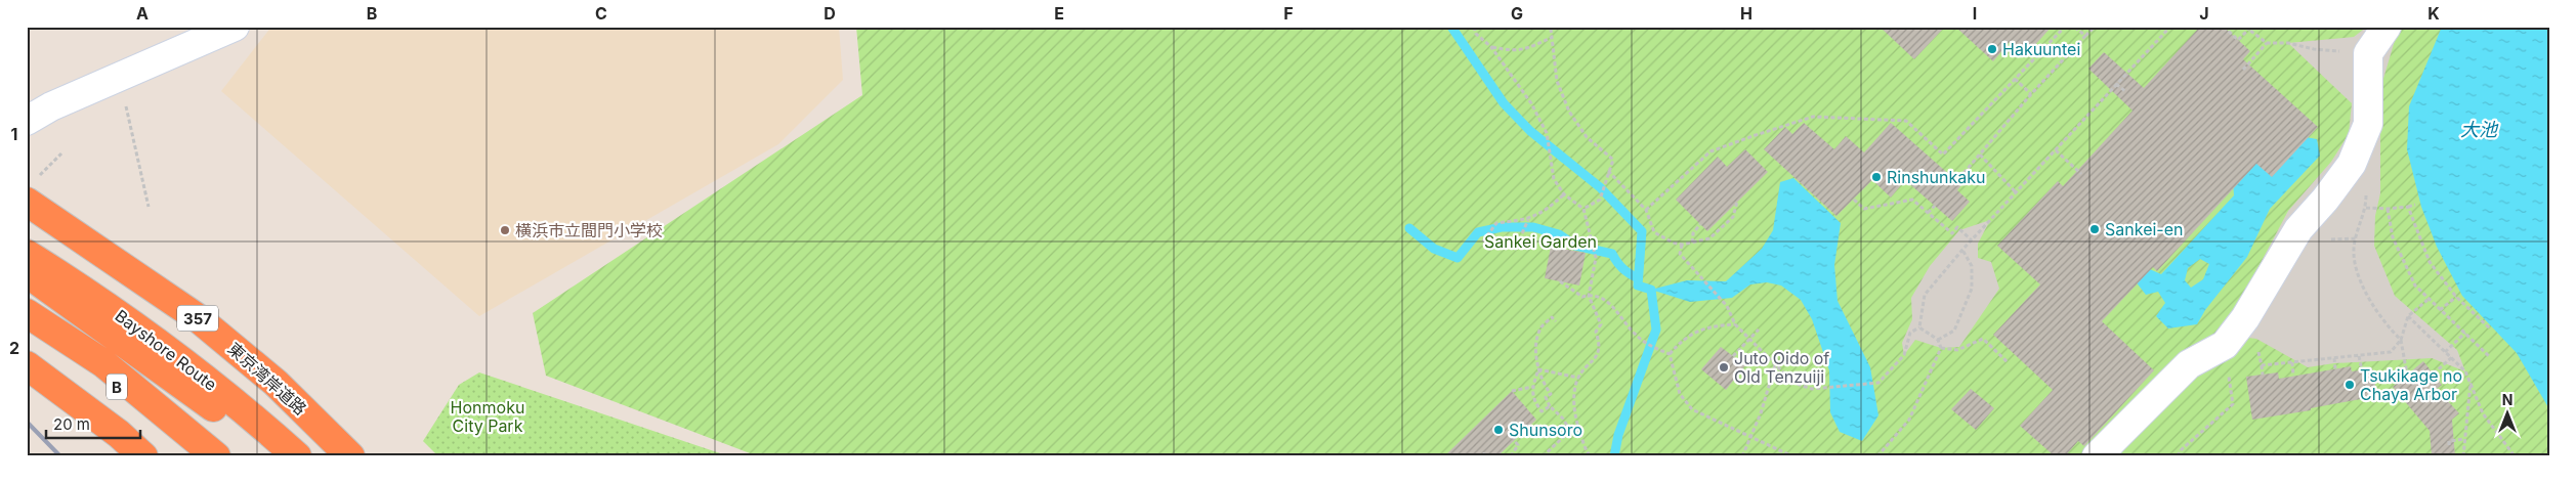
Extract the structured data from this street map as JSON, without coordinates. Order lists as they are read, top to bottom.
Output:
{
  "streets": {
    "highway": [
      "357",
      "Bayshore Route",
      "東京湾岸道路",
      "B"
    ]
  },
  "water": ["大池"],
  "parks": ["Sankei Garden", "Honmoku City Park"],
  "places": [
    "Hakuuntei",
    "Rinshunkaku",
    "Sankei-en",
    "横浜市立間門小学校",
    "Juto Oido of Old Tenzuiji",
    "Tsukikage no Chaya Arbor",
    "Shunsoro"
  ],
  "scale_bar": "20 m",
  "north": "top",
  "grid": {
    "columns": [
      "A",
      "B",
      "C",
      "D",
      "E",
      "F",
      "G",
      "H",
      "I",
      "J",
      "K"
    ],
    "rows": ["1", "2"]
  }
}
